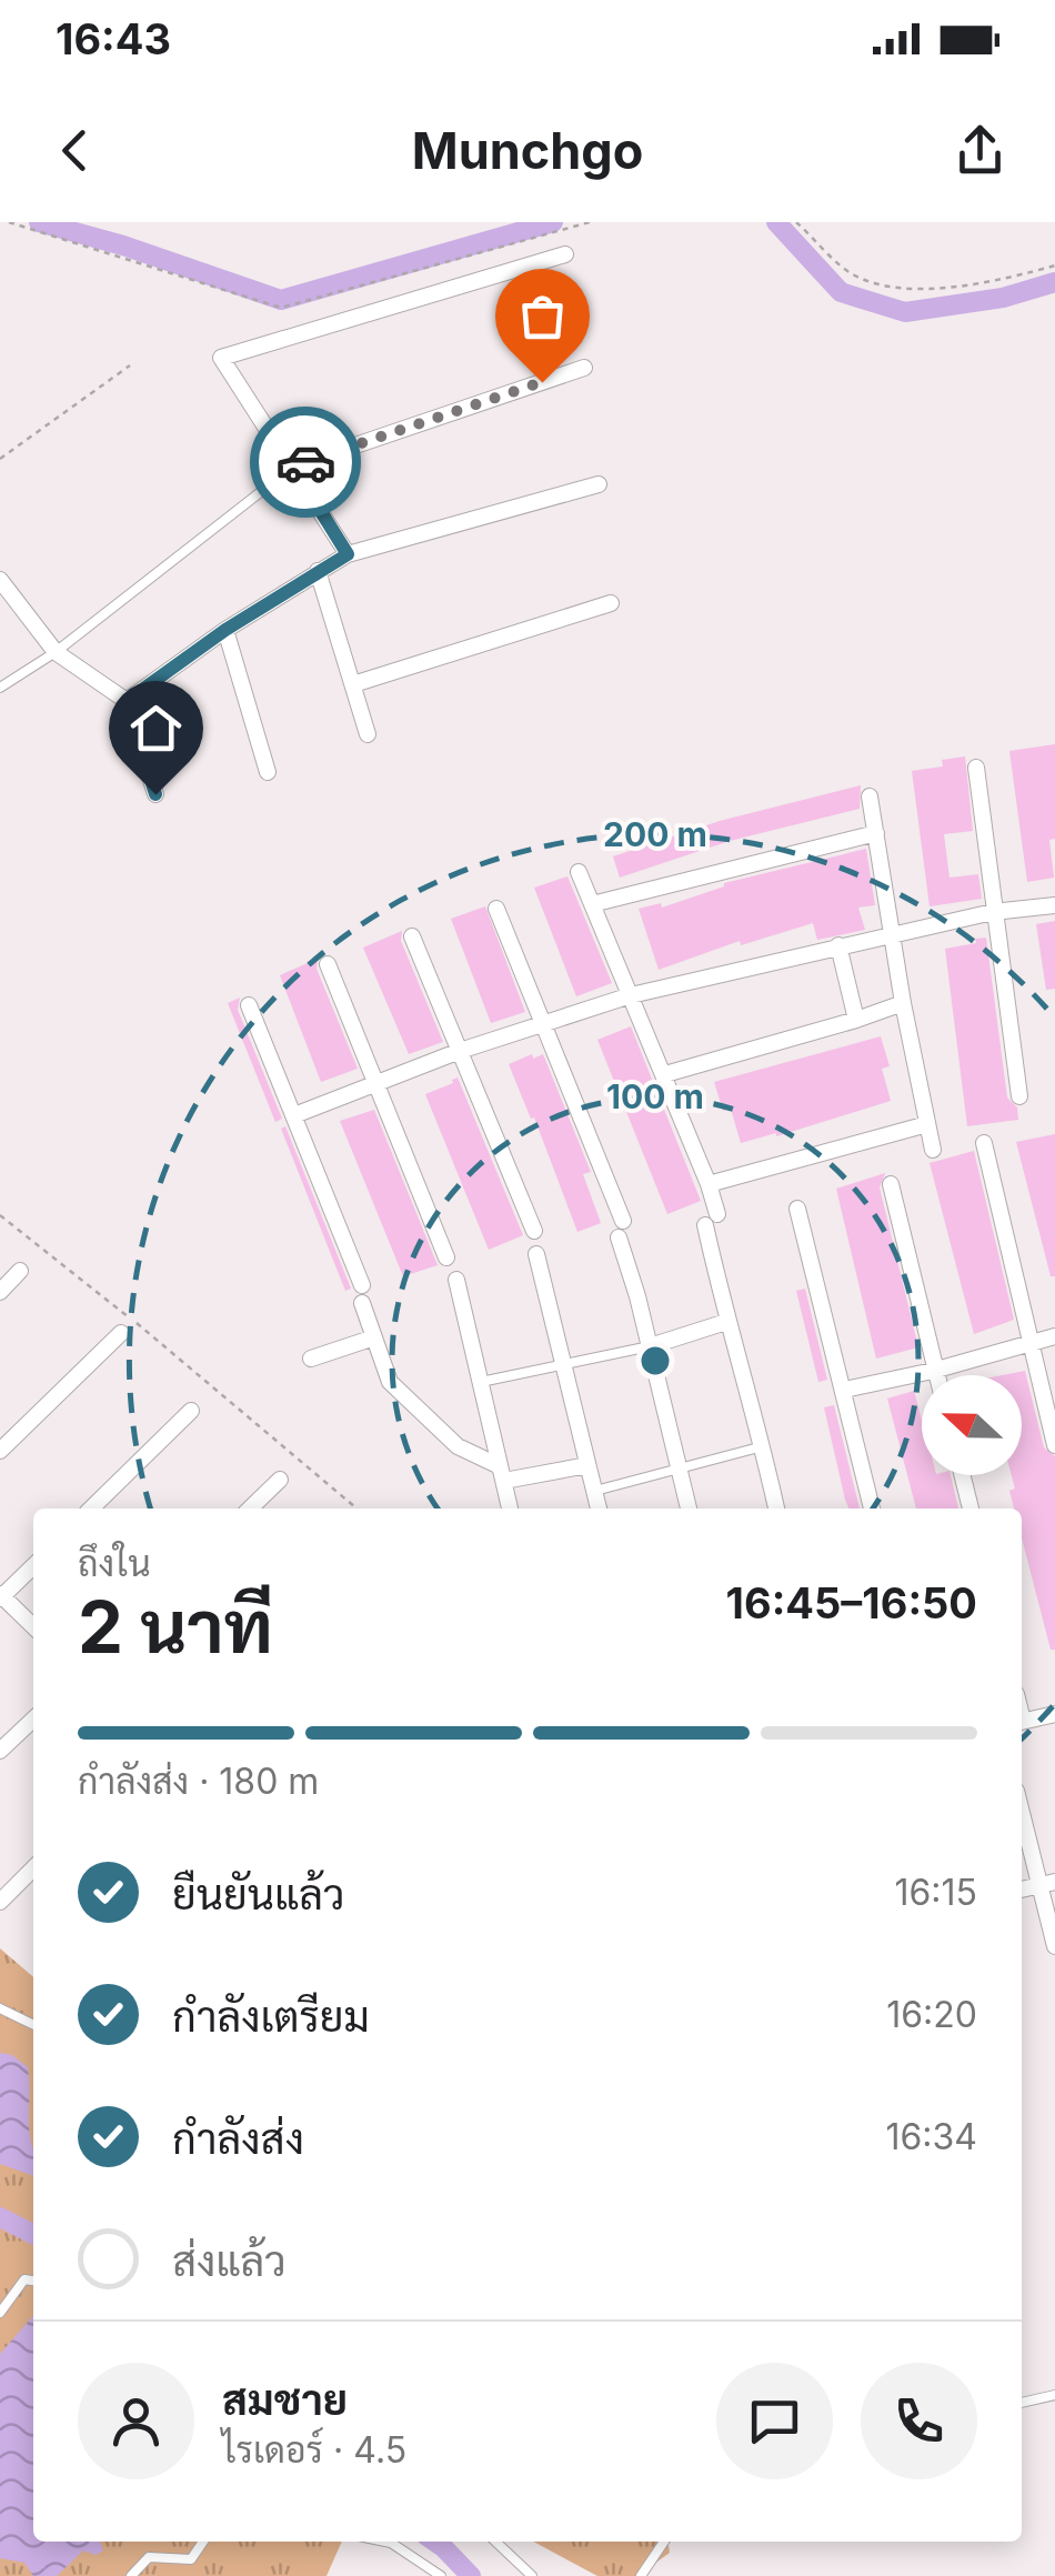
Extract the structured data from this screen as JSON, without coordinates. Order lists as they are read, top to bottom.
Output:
{
  "north": "left",
  "page": {
    "status": "16:43",
    "header": "Munchgo",
    "heading": ["2 นาที", "ถึงใน", "16:45–16:50"],
    "panel": ["สมชาย", "ไรเดอร์ · 4.5"],
    "bar": "กำลังส่ง · 180 m",
    "list": [
      ["ยืนยันแล้ว", "16:15"],
      ["กำลังเตรียม", "16:20"],
      ["กำลังส่ง", "16:34"],
      "ส่งแล้ว"
    ]
  },
  "rings": ["200 m", "100 m"]
}
